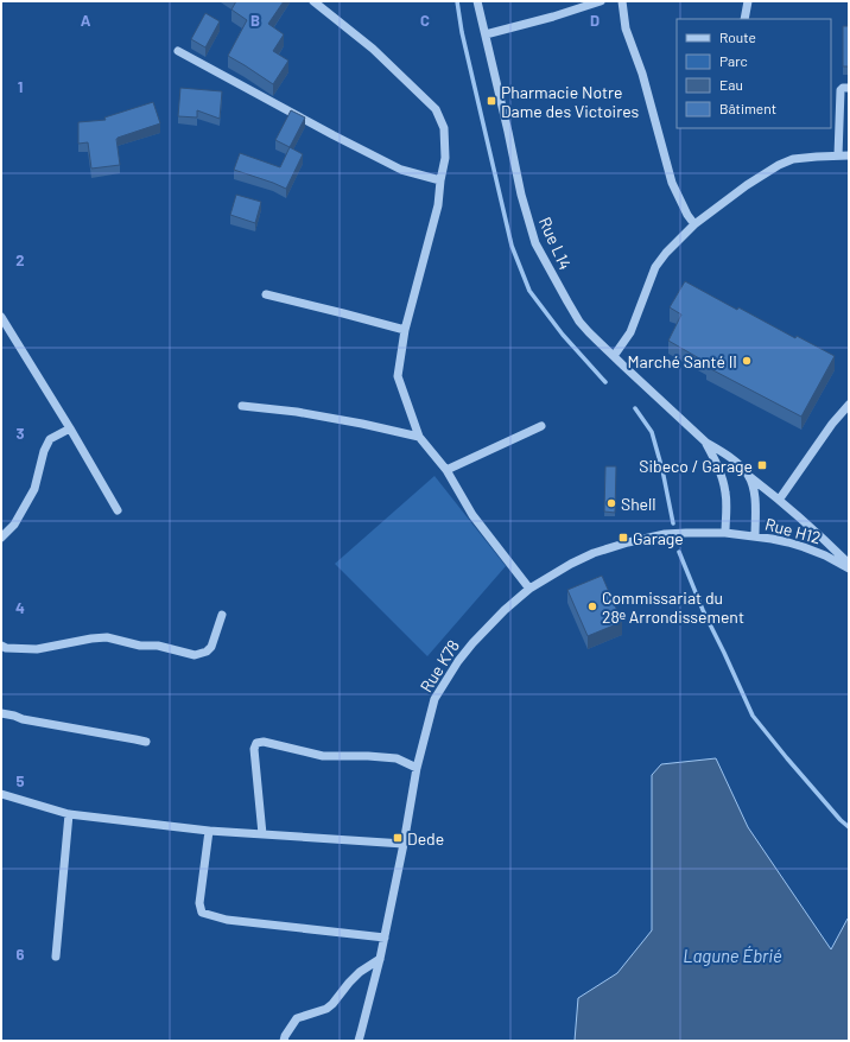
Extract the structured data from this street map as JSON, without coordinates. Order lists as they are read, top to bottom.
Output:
{
  "streets": {
    "street": ["Rue L14", "Rue H12", "Rue K78"]
  },
  "crossings": [
    ["Rue L14", "Rue H12"],
    ["Rue L14", "Rue K78"],
    ["Rue H12", "Rue K78"]
  ],
  "water": ["Lagune Ébrié"],
  "places": {
    "transit": [
      "Pharmacie Notre Dame des Victoires",
      "Sibeco / Garage",
      "Garage",
      "Dede"
    ],
    "other": ["Marché Santé II", "Shell", "Commissariat du 28ᵉ Arrondissement"]
  },
  "legend": [
    "Route",
    "Parc",
    "Eau",
    "Bâtiment"
  ],
  "grid": {
    "columns": [
      "A",
      "B",
      "C",
      "D"
    ],
    "rows": [
      "1",
      "2",
      "3",
      "4",
      "5",
      "6"
    ]
  }
}
